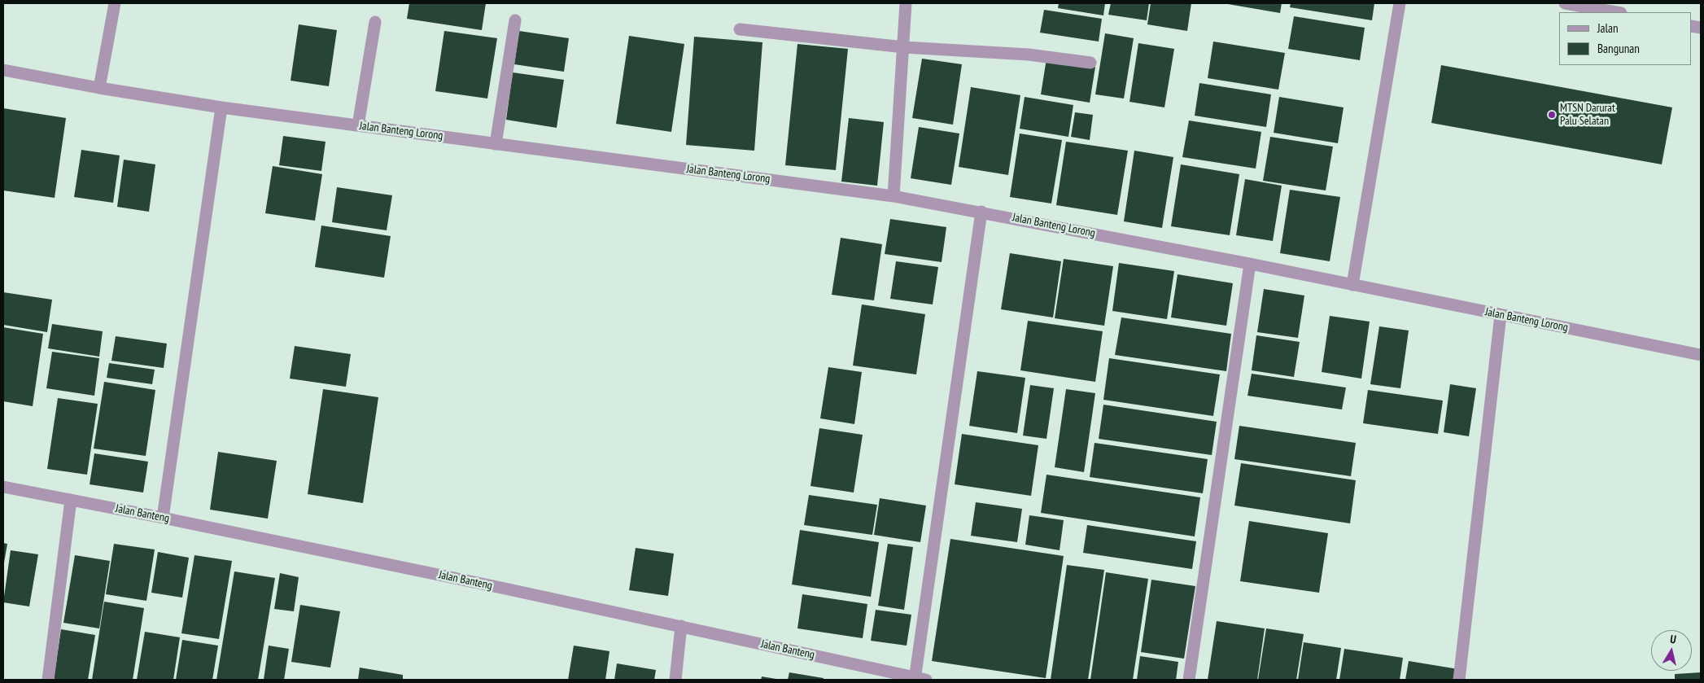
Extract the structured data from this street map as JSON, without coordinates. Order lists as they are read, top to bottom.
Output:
{
  "streets": {
    "street": ["Jalan Banteng Lorong", "Jalan Banteng"]
  },
  "places": ["MTSN Darurat Palu Selatan"],
  "legend": ["Jalan", "Bangunan"],
  "north": "top"
}
